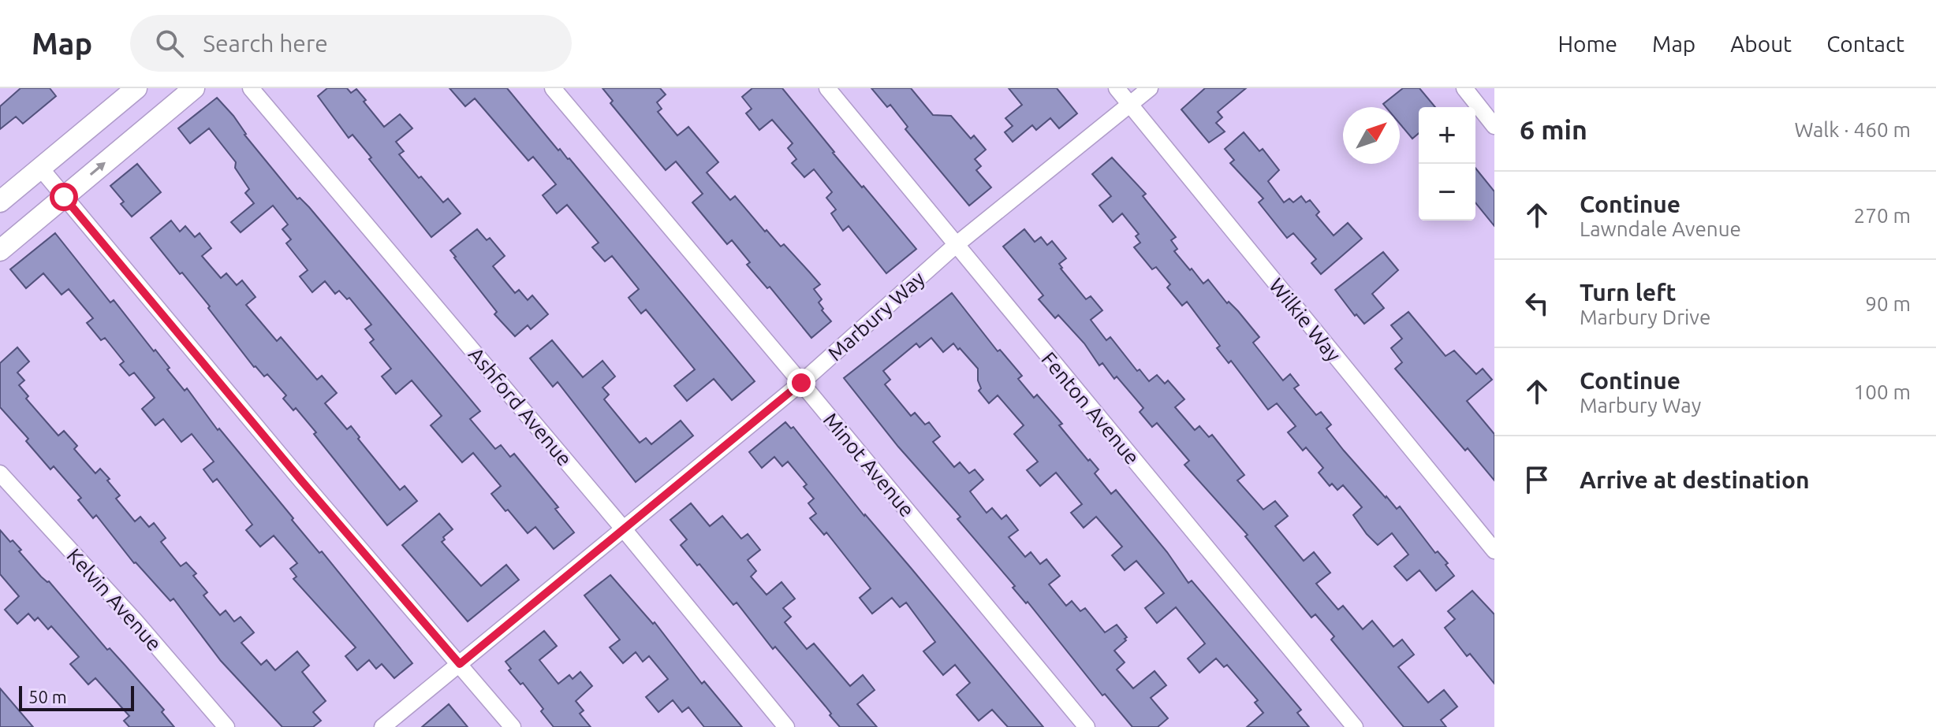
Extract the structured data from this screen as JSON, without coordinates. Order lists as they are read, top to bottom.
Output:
{
  "streets": {
    "street": [
      "Marbury Way",
      "Wilkie Way",
      "Ashford Avenue",
      "Fenton Avenue",
      "Minot Avenue",
      "Kelvin Avenue"
    ]
  },
  "crossings": [
    ["Marbury Way", "Wilkie Way"],
    ["Marbury Way", "Ashford Avenue"],
    ["Marbury Way", "Fenton Avenue"],
    ["Marbury Way", "Minot Avenue"]
  ],
  "scale_bar": "50 m",
  "north": "top right",
  "page": {
    "header": "Map",
    "search": "Search here",
    "nav": [
      "Home",
      "Map",
      "About",
      "Contact"
    ],
    "heading": ["6 min", "Walk · 460 m"],
    "map_buttons": ["+", "−"],
    "list": [
      ["Continue", "Lawndale Avenue", "270 m"],
      ["Turn left", "Marbury Drive", "90 m"],
      ["Continue", "Marbury Way", "100 m"],
      "Arrive at destination"
    ],
    "scale": "50 m"
  }
}
